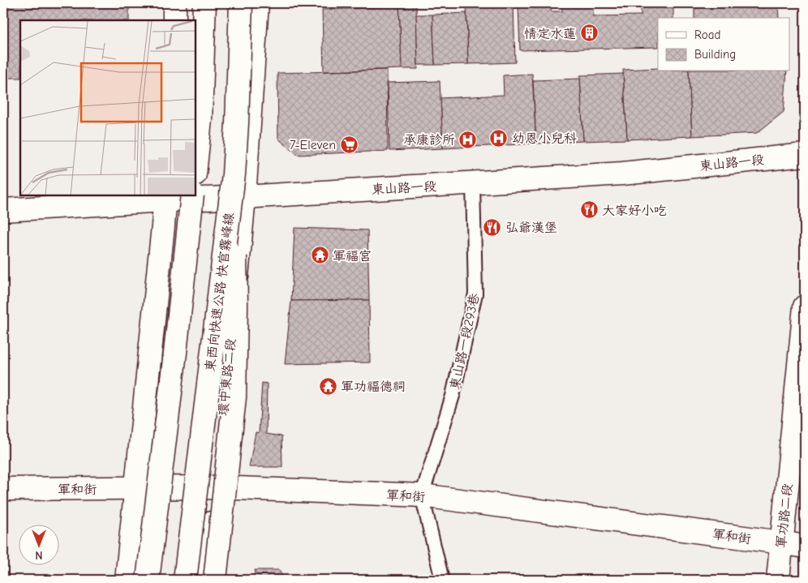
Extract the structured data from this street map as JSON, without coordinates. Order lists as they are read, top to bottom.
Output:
{
  "streets": {
    "main road": [
      "東山路一段",
      "東西向快速公路 快官霧峰線",
      "環中東路二段",
      "軍和街",
      "軍功路二段"
    ],
    "lane": ["東山路一段293巷"]
  },
  "crossings": [
    ["東山路一段", "東山路一段293巷"],
    ["東山路一段", "環中東路二段"],
    ["東山路一段293巷", "軍和街"],
    ["環中東路二段", "軍和街"],
    ["軍和街", "軍功路二段"]
  ],
  "places": {
    "building": ["情定水蓮"],
    "hospital": ["幼恩小兒科", "承康診所"],
    "supermarket": ["7-Eleven"],
    "restaurant": ["大家好小吃", "弘爺漢堡"],
    "temple": ["軍福宮", "軍功福德祠"]
  },
  "legend": ["Road", "Building"],
  "north": "bottom"
}
